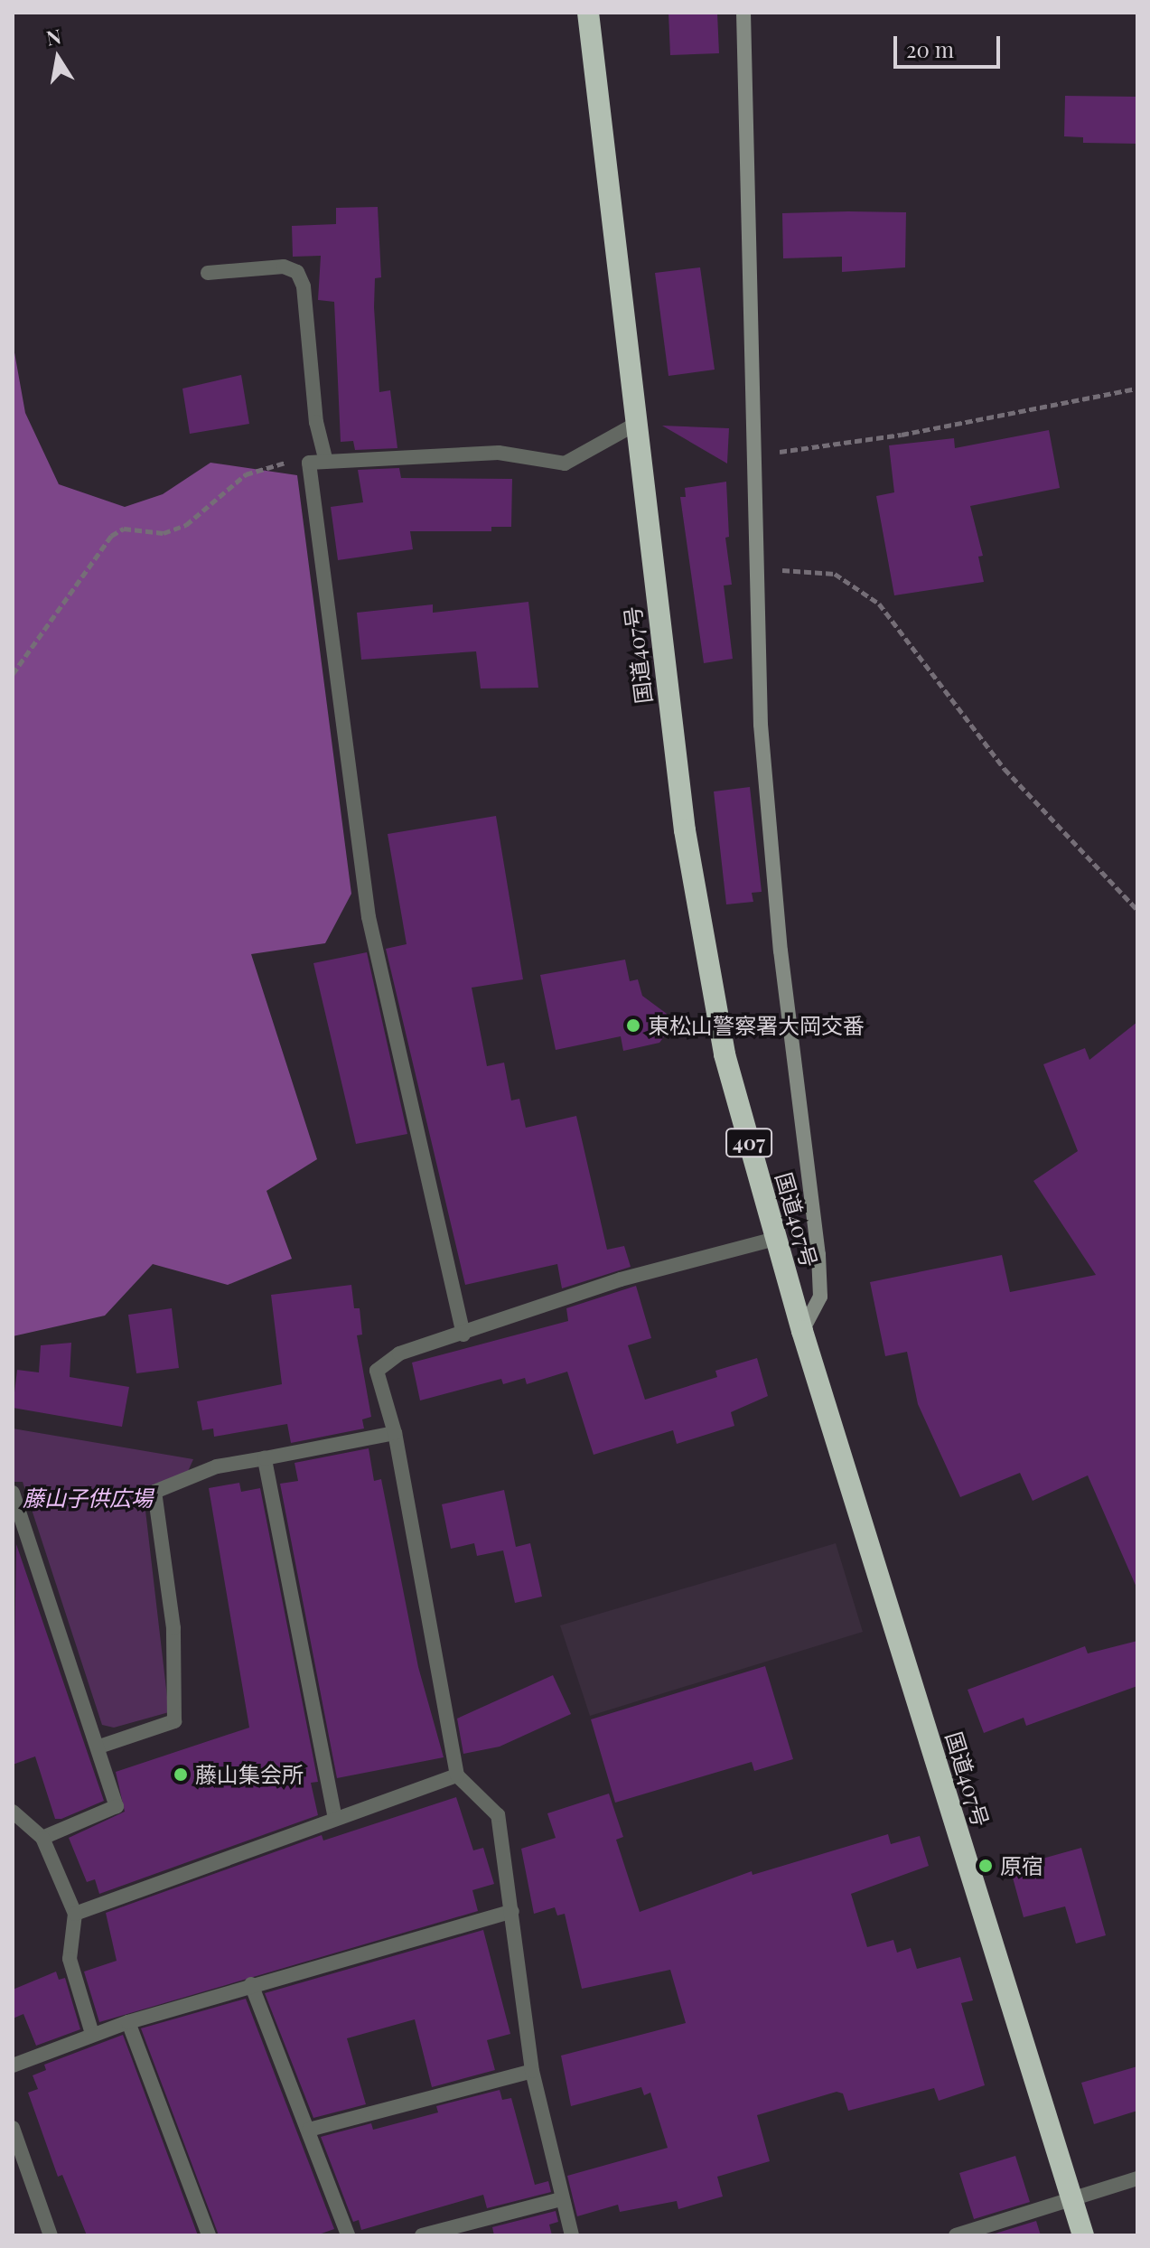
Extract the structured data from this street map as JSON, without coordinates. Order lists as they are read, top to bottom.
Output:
{
  "streets": {
    "highway": ["国道407号", "407"]
  },
  "parks": ["藤山子供広場"],
  "places": ["東松山警察署大岡交番", "藤山集会所", "原宿"],
  "scale_bar": "20 m",
  "north": "top"
}
